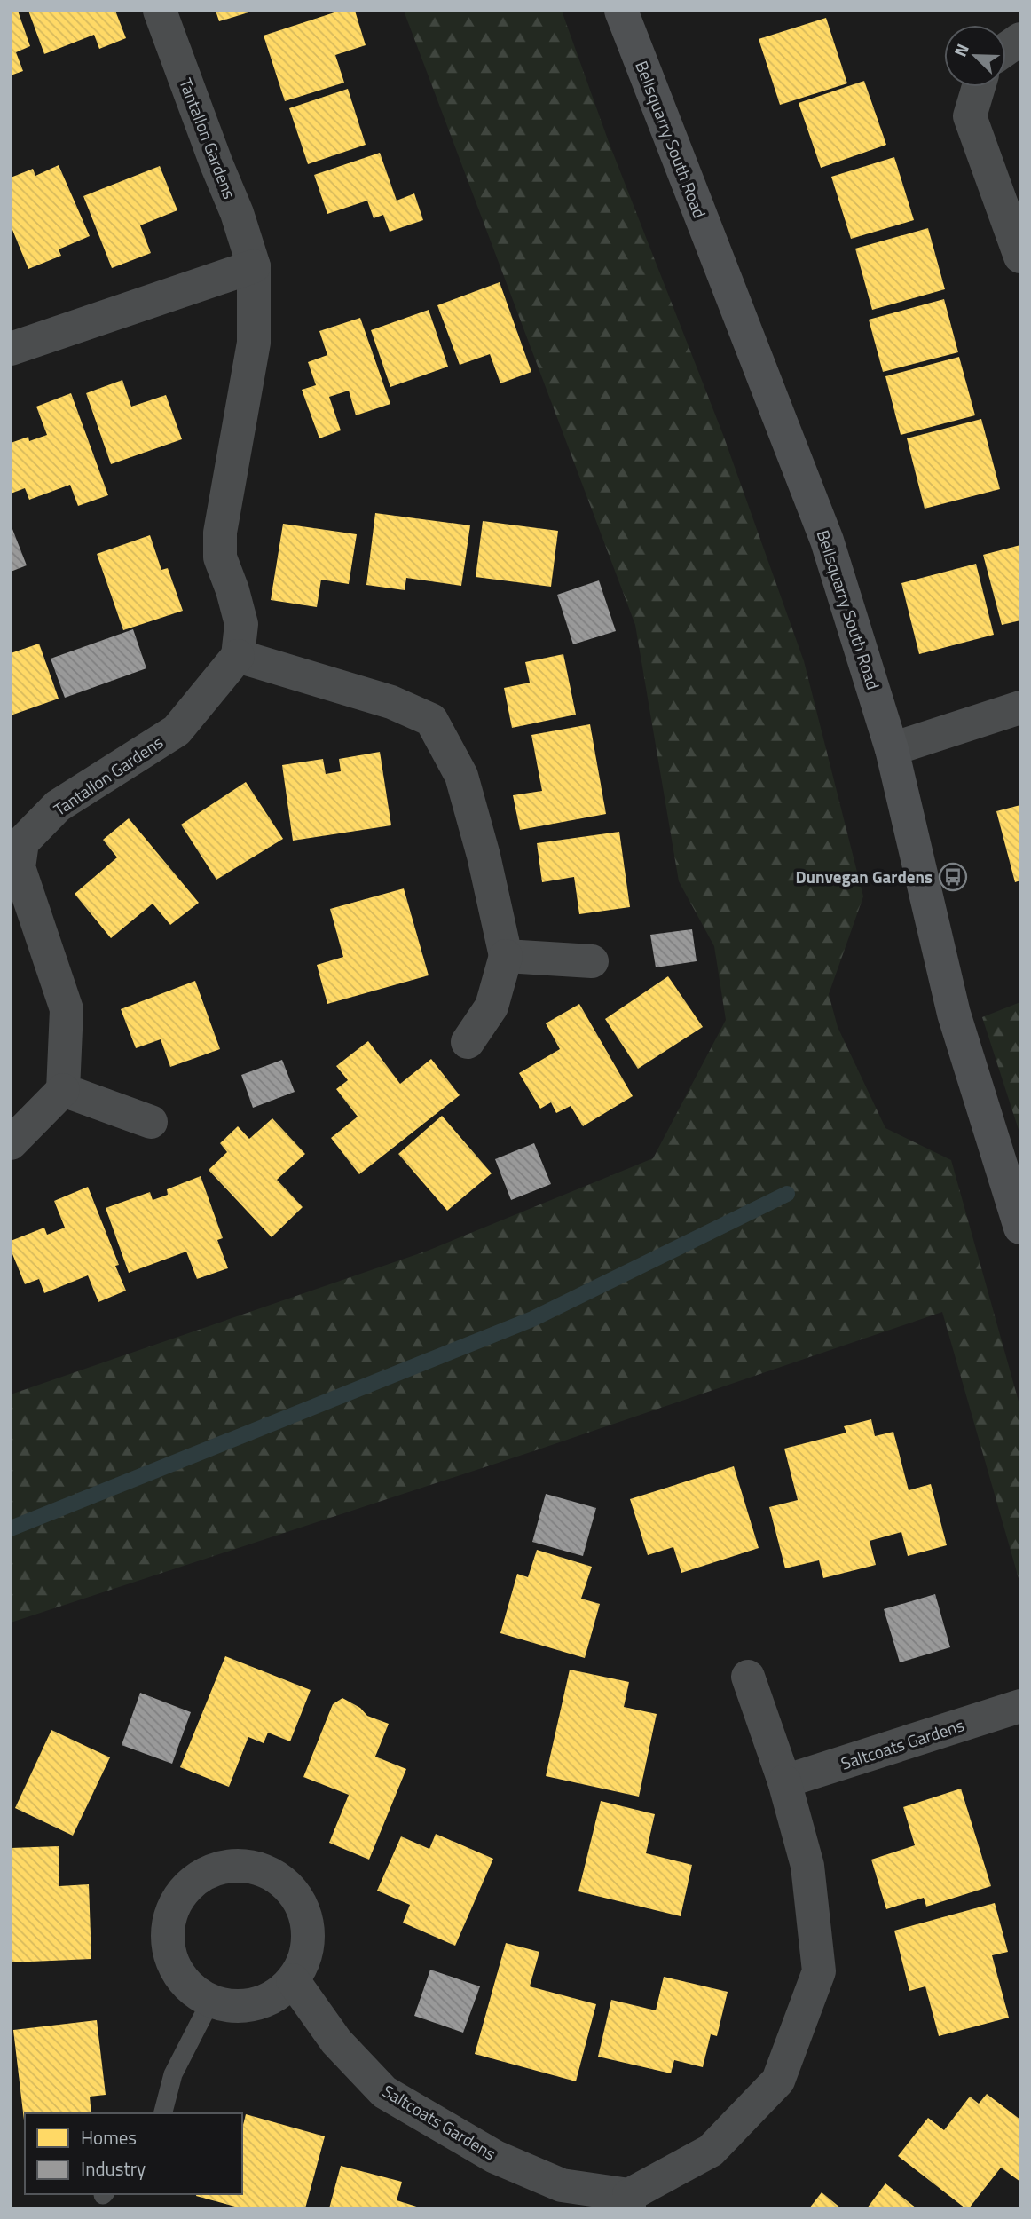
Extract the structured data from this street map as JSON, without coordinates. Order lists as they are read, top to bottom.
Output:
{
  "streets": {
    "street": ["Tantallon Gardens", "Bellsquarry South Road", "Saltcoats Gardens"]
  },
  "places": {
    "bus stop": ["Dunvegan Gardens"]
  },
  "legend": ["Homes", "Industry"],
  "north": "top left"
}
